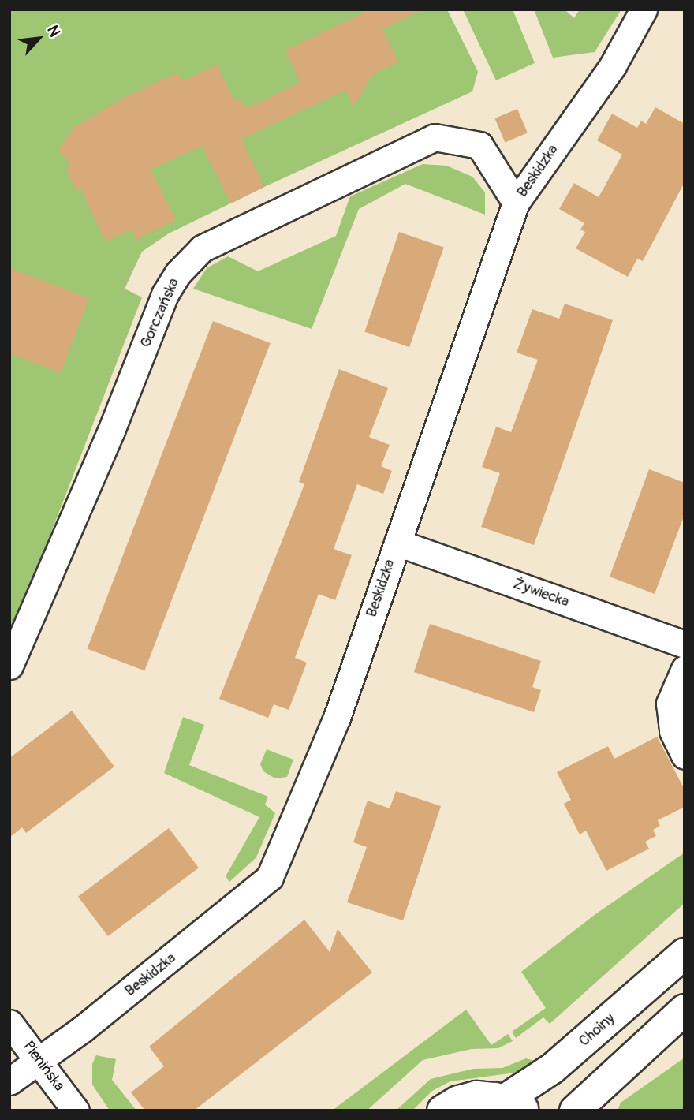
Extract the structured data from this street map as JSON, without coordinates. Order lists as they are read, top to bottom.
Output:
{
  "streets": {
    "street": [
      "Beskidzka",
      "Gorczańska",
      "Żywiecka",
      "Choiny",
      "Pienińska"
    ]
  },
  "crossings": [
    ["Beskidzka", "Gorczańska"],
    ["Beskidzka", "Żywiecka"],
    ["Beskidzka", "Pienińska"]
  ],
  "north": "top right"
}
